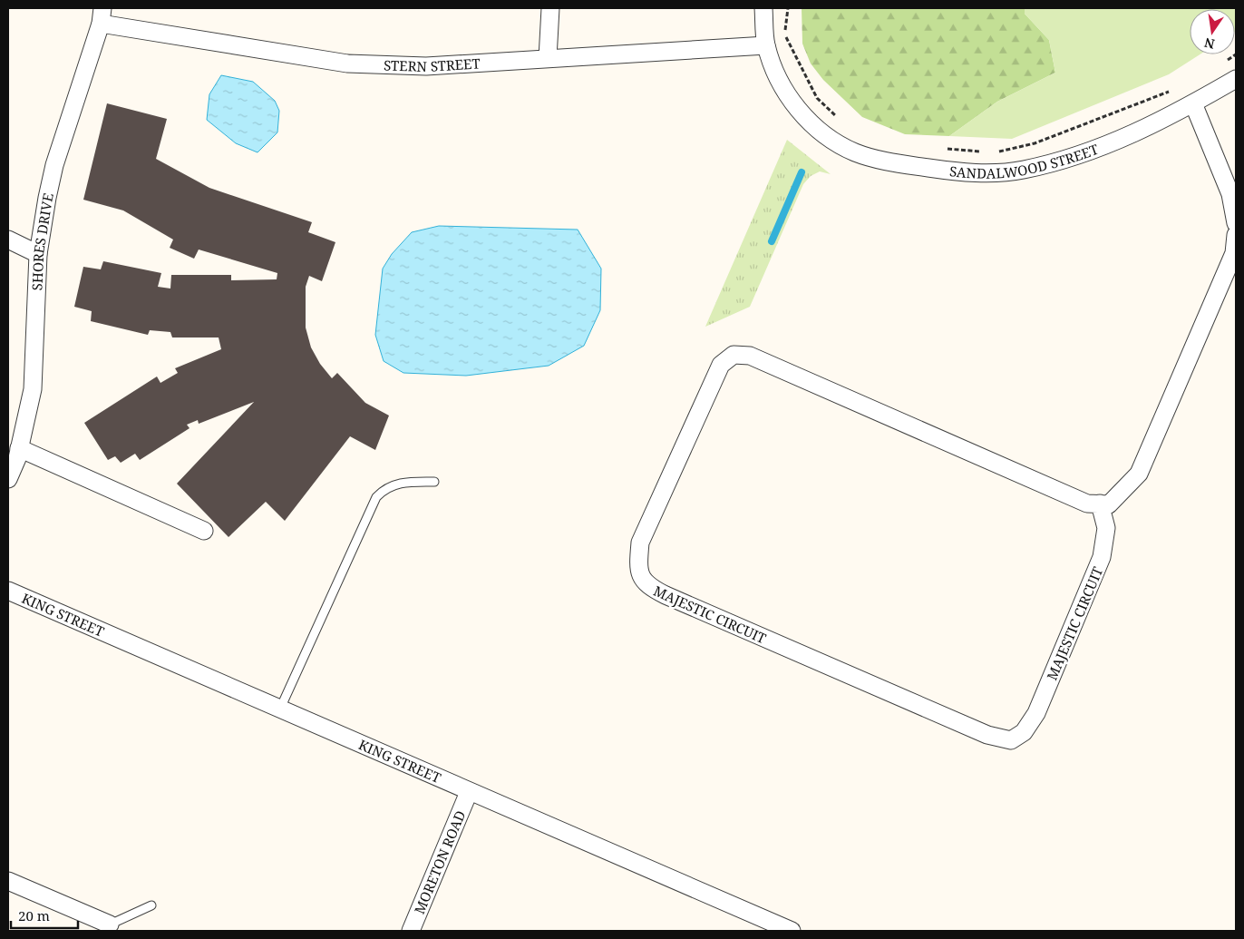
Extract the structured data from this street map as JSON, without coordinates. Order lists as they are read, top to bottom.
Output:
{
  "streets": {
    "street": [
      "STERN STREET",
      "SANDALWOOD STREET",
      "SHORES DRIVE",
      "KING STREET",
      "MAJESTIC CIRCUIT",
      "MORETON ROAD"
    ]
  },
  "crossings": [
    ["STERN STREET", "SANDALWOOD STREET"],
    ["STERN STREET", "SHORES DRIVE"],
    ["KING STREET", "MORETON ROAD"]
  ],
  "scale_bar": "20 m",
  "north": "bottom"
}
